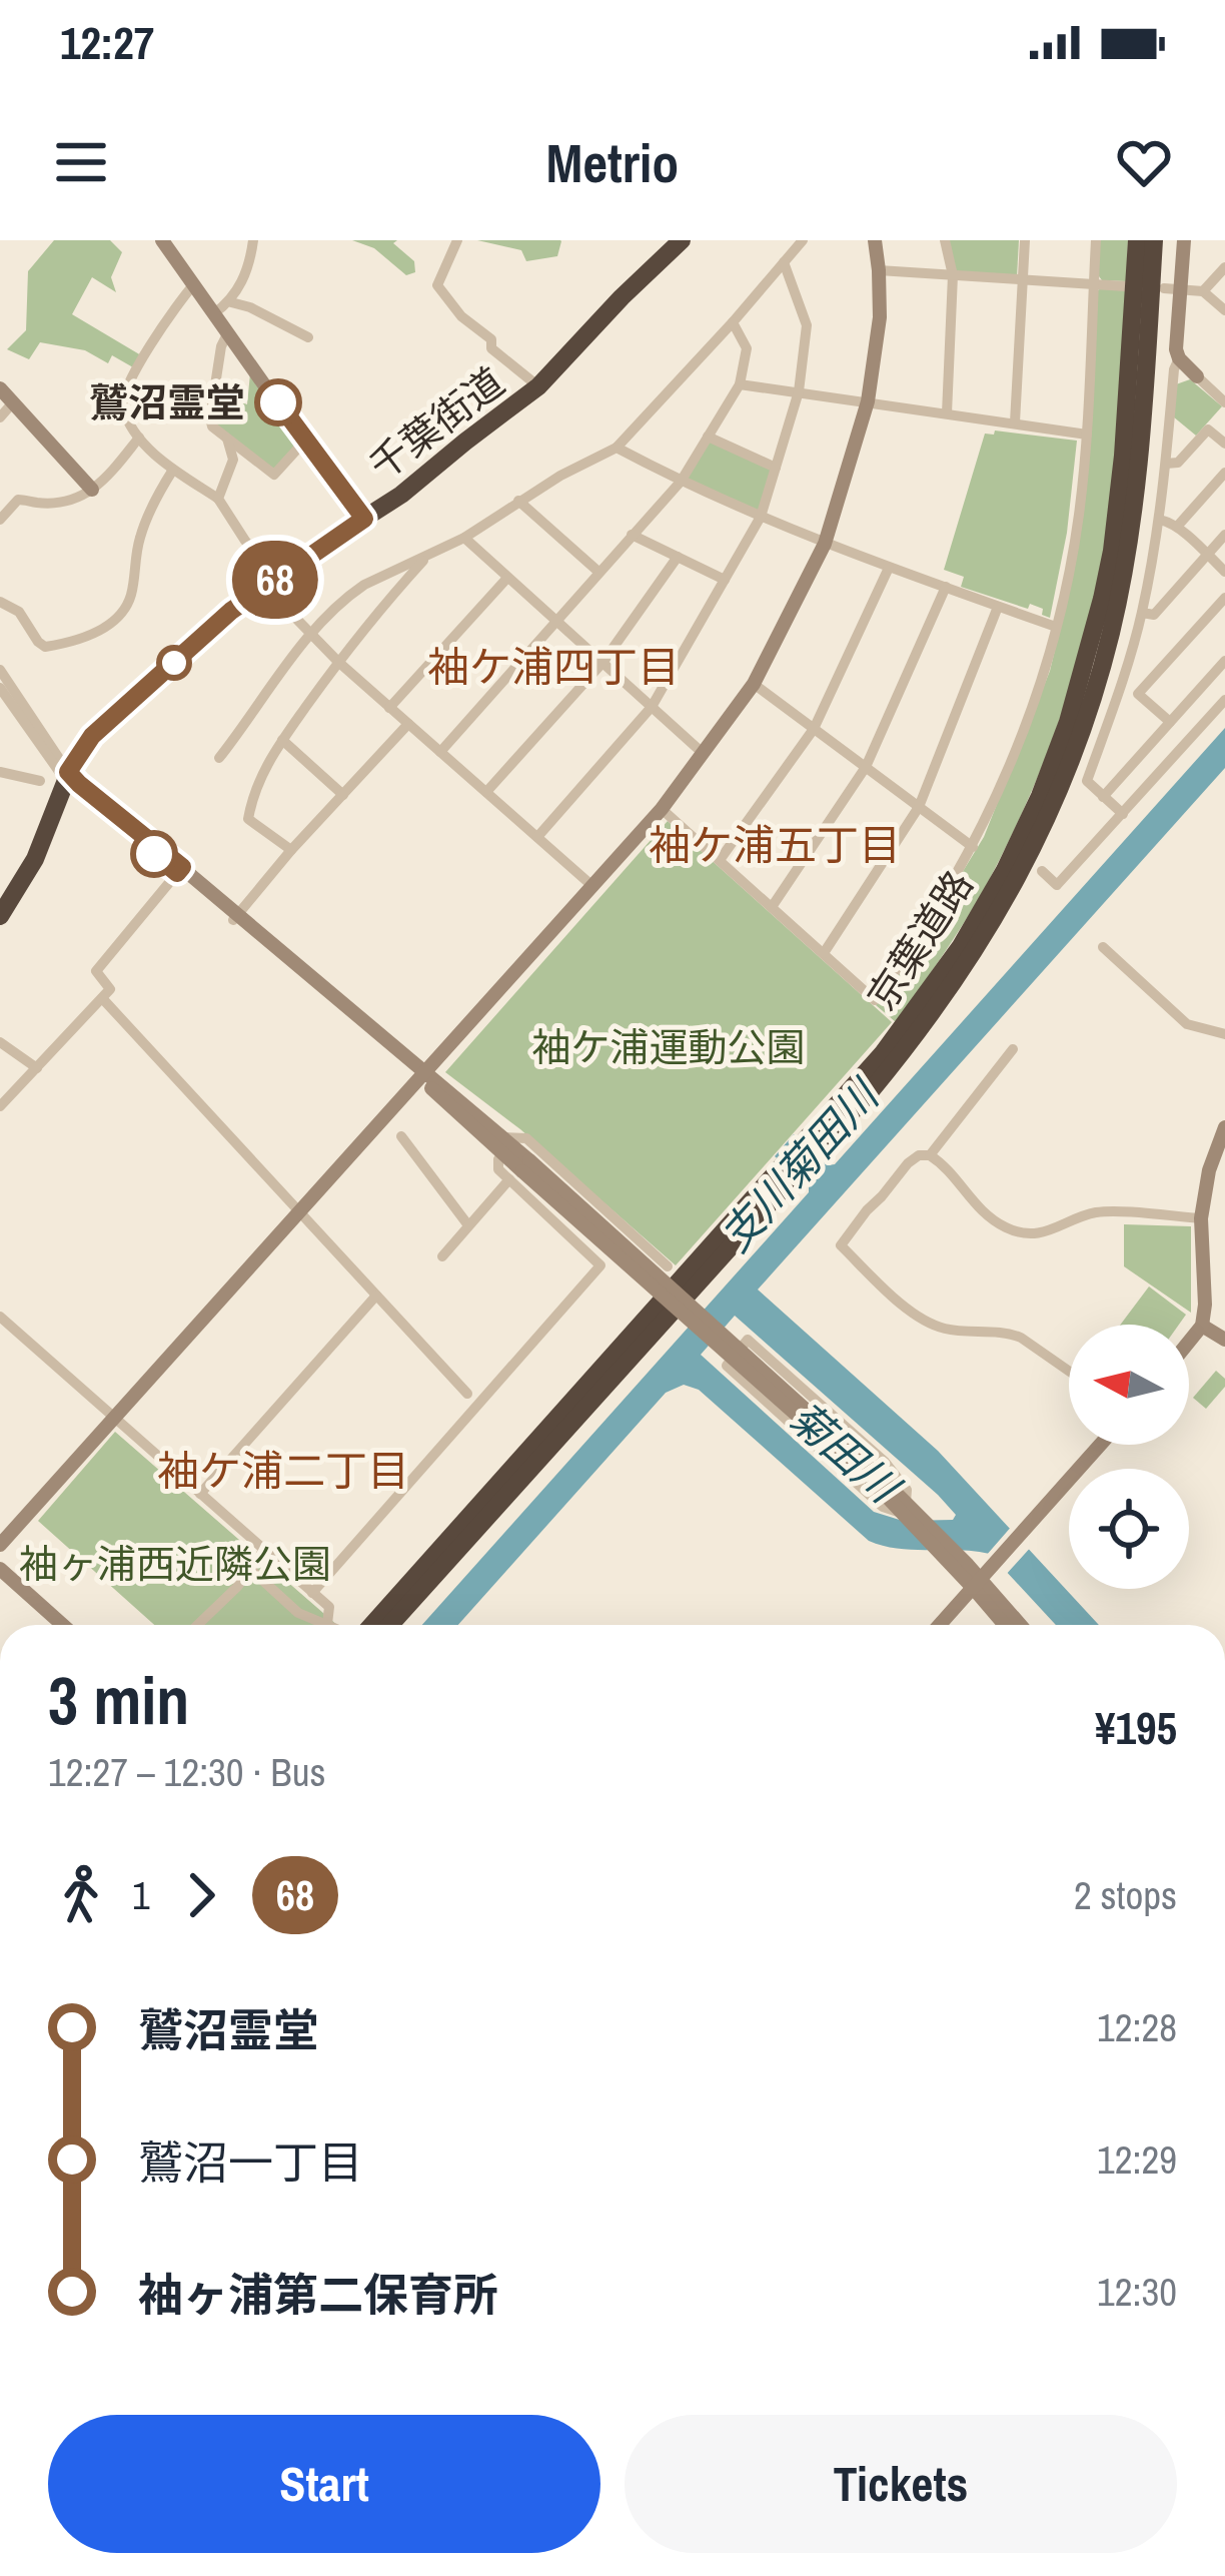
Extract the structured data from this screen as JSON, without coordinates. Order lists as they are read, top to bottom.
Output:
{
  "streets": {
    "highway": ["千葉街道", "京葉道路"]
  },
  "districts": ["袖ケ浦四丁目", "袖ケ浦五丁目", "袖ケ浦二丁目"],
  "water": ["支川菊田川", "菊田川"],
  "parks": ["袖ケ浦運動公園", "袖ヶ浦西近隣公園"],
  "places": ["鷲沼霊堂"],
  "lines": ["bus line 68"],
  "north": "left",
  "page": {
    "status": "12:27",
    "header": "Metrio",
    "on_map": "68",
    "heading": ["3 min", "12:27 – 12:30 · Bus", "¥195"],
    "legs": ["1", "68", "2 stops"],
    "list": [
      {
        "name": "鷲沼霊堂",
        "value": "12:28"
      },
      {
        "name": "鷲沼一丁目",
        "value": "12:29"
      },
      {
        "name": "袖ヶ浦第二保育所",
        "value": "12:30"
      }
    ],
    "buttons": ["Start", "Tickets"]
  }
}
